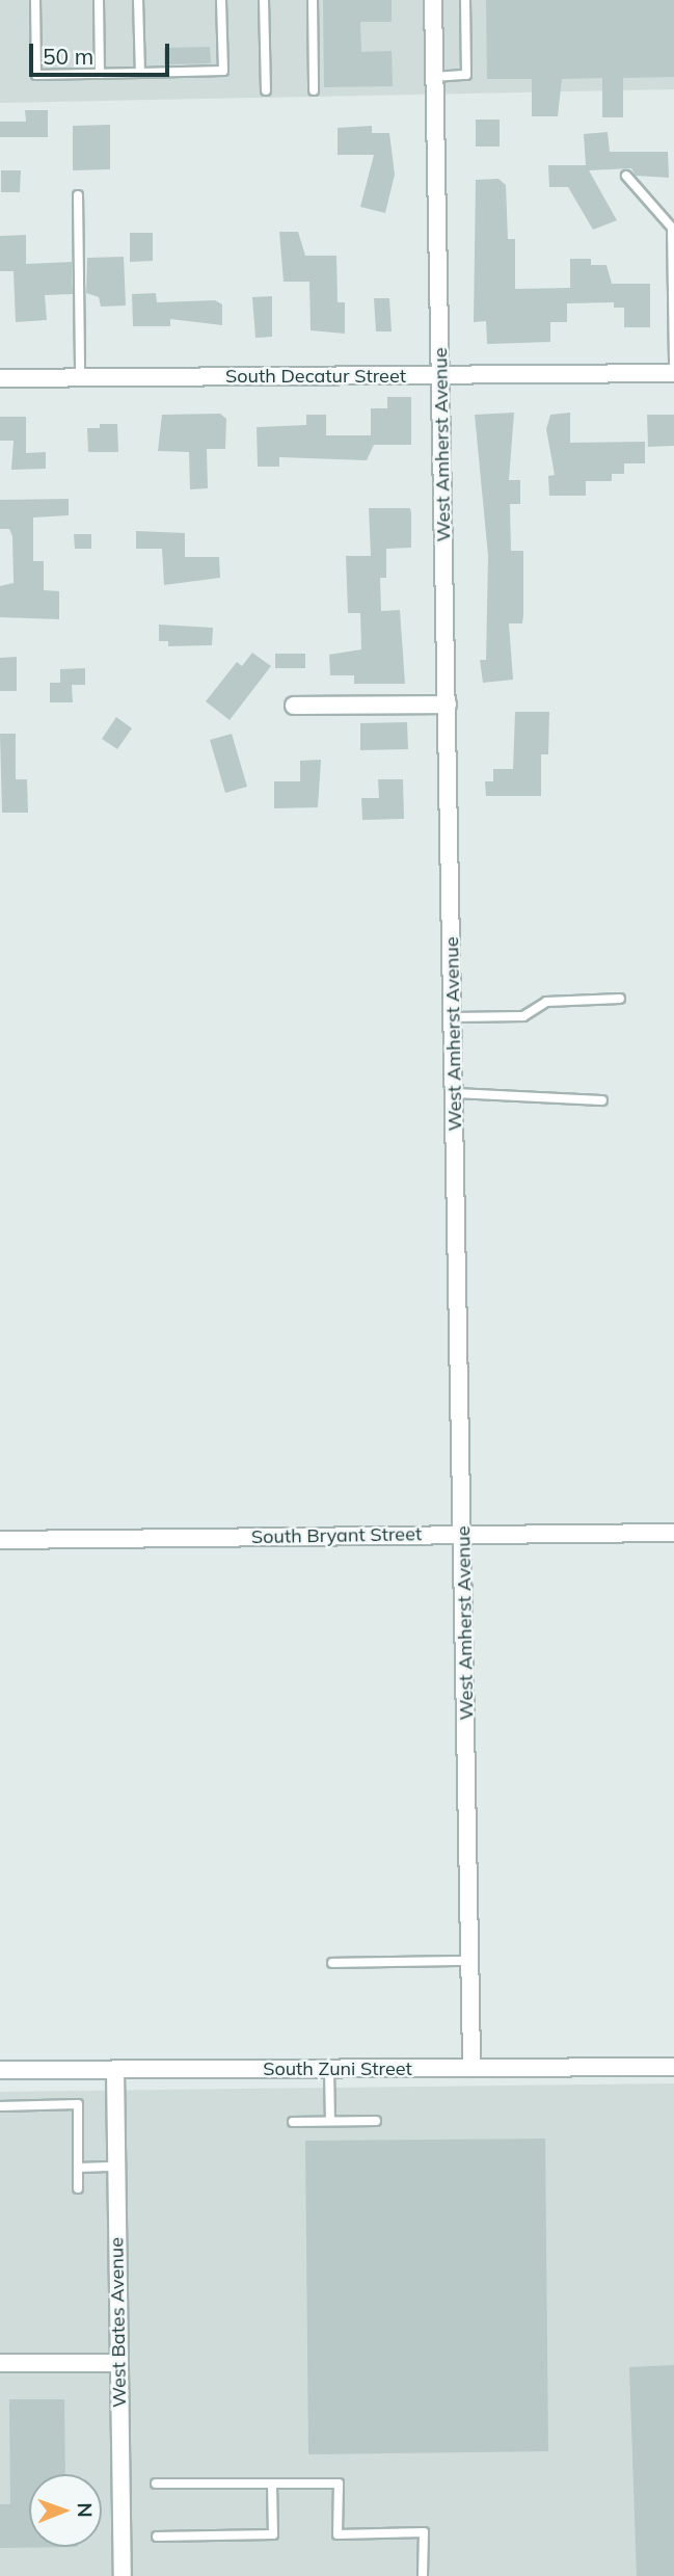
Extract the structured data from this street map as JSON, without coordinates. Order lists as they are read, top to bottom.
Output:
{
  "streets": {
    "street": [
      "South Decatur Street",
      "West Amherst Avenue",
      "South Bryant Street",
      "South Zuni Street",
      "West Bates Avenue"
    ]
  },
  "crossings": [
    ["South Decatur Street", "West Amherst Avenue"],
    ["West Amherst Avenue", "South Bryant Street"],
    ["West Amherst Avenue", "South Zuni Street"],
    ["South Zuni Street", "West Bates Avenue"]
  ],
  "scale_bar": "50 m",
  "north": "right"
}
